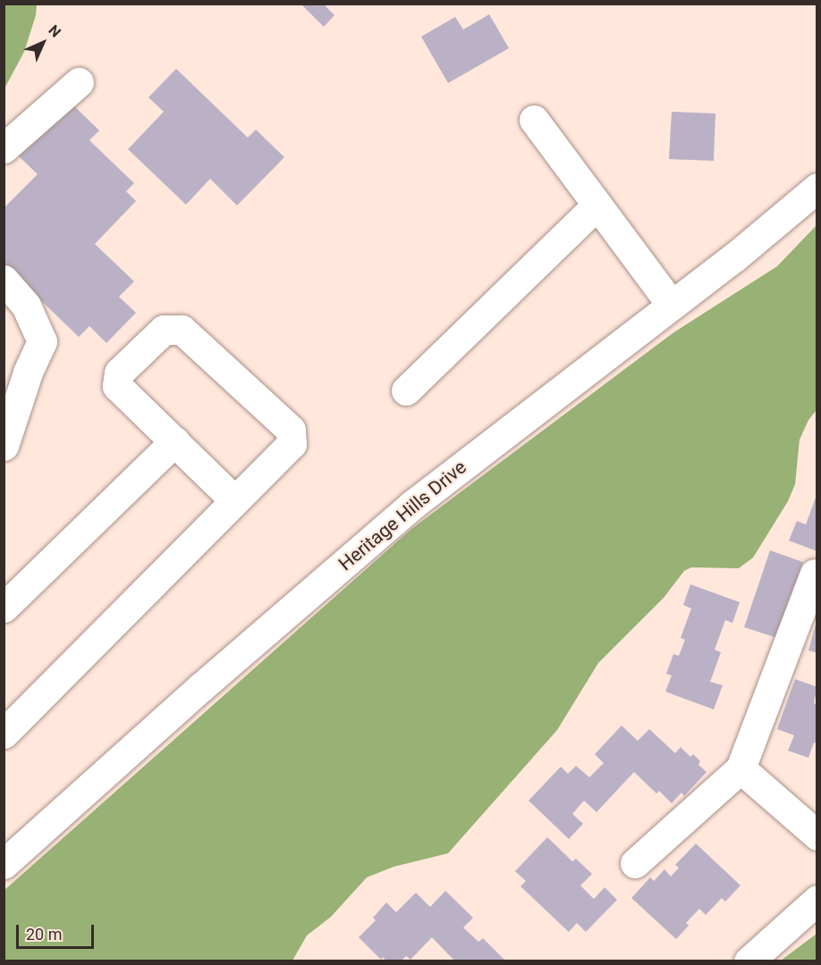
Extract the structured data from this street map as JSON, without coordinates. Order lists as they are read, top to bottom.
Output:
{
  "streets": {
    "street": ["Heritage Hills Drive"]
  },
  "scale_bar": "20 m",
  "north": "top right"
}
